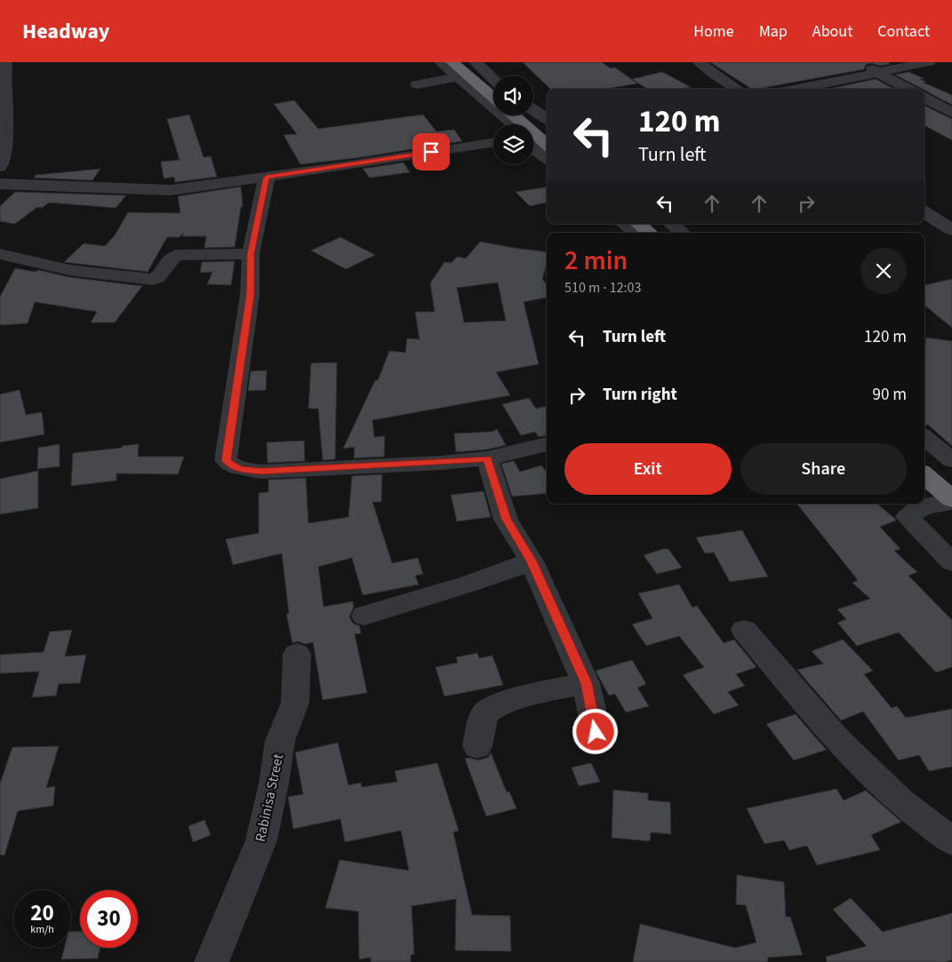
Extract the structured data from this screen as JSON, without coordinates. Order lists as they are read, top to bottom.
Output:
{
  "streets": {
    "street": ["Rabinisa Street"]
  },
  "page": {
    "header": "Headway",
    "nav": [
      "Home",
      "Map",
      "About",
      "Contact"
    ],
    "turn": ["120 m", "Turn left"],
    "heading": ["2 min", "510 m · 12:03"],
    "list": [
      {
        "name": "Turn left",
        "value": "120 m"
      },
      {
        "name": "Turn right",
        "value": "90 m"
      }
    ],
    "buttons": ["Exit", "Share"],
    "speed": "20 km/h",
    "limit": "30"
  }
}
